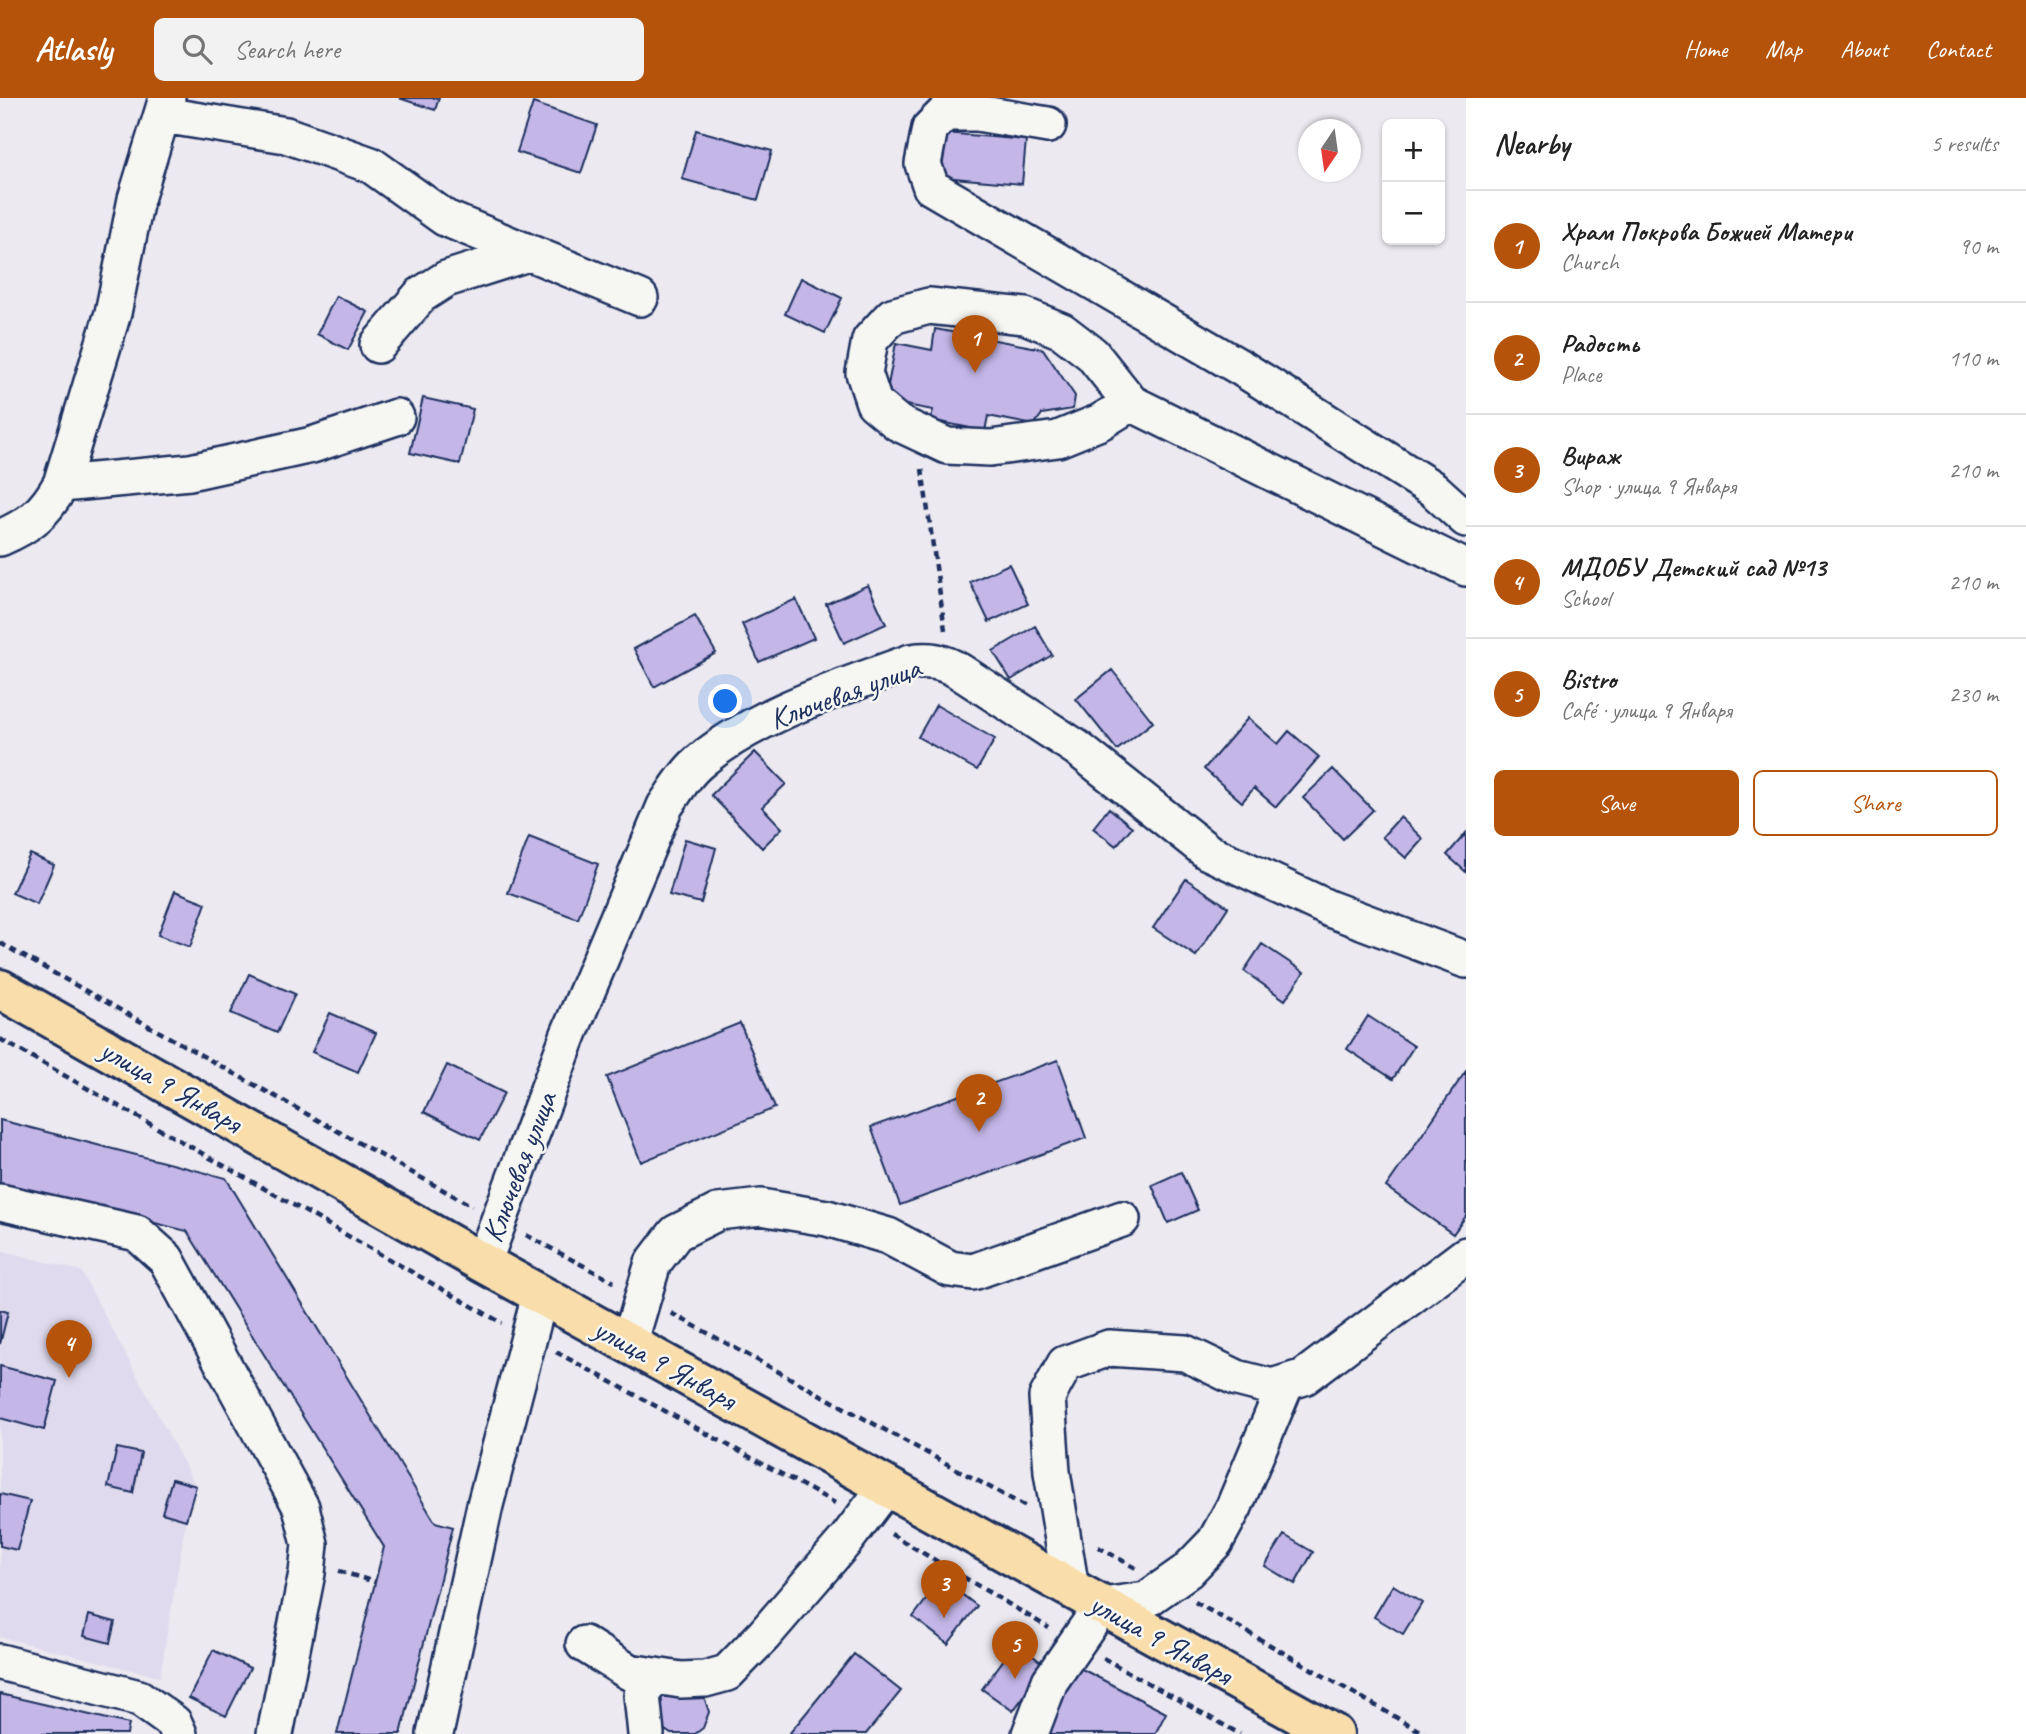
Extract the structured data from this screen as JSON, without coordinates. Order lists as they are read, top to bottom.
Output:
{
  "streets": {
    "main road": ["улица 9 Января"],
    "lane": ["Ключевая улица"]
  },
  "crossings": [
    ["Ключевая улица", "улица 9 Января"]
  ],
  "north": "bottom",
  "page": {
    "header": "Atlasly",
    "search": "Search here",
    "nav": [
      "Home",
      "Map",
      "About",
      "Contact"
    ],
    "heading": ["Nearby", "5 results"],
    "map_buttons": ["+", "−"],
    "list": [
      {
        "mark": "1",
        "name": "Храм Покрова Божией Матери",
        "note": "Church",
        "value": "90 m"
      },
      {
        "mark": "2",
        "name": "Радость",
        "note": "Place",
        "value": "110 m"
      },
      {
        "mark": "3",
        "name": "Вираж",
        "note": "Shop · улица 9 Января",
        "value": "210 m"
      },
      {
        "mark": "4",
        "name": "МДОБУ Детский сад №13",
        "note": "School",
        "value": "210 m"
      },
      {
        "mark": "5",
        "name": "Bistro",
        "note": "Café · улица 9 Января",
        "value": "230 m"
      }
    ],
    "pins": [
      "1",
      "2",
      "4",
      "3",
      "5"
    ],
    "buttons": ["Save", "Share"]
  }
}
